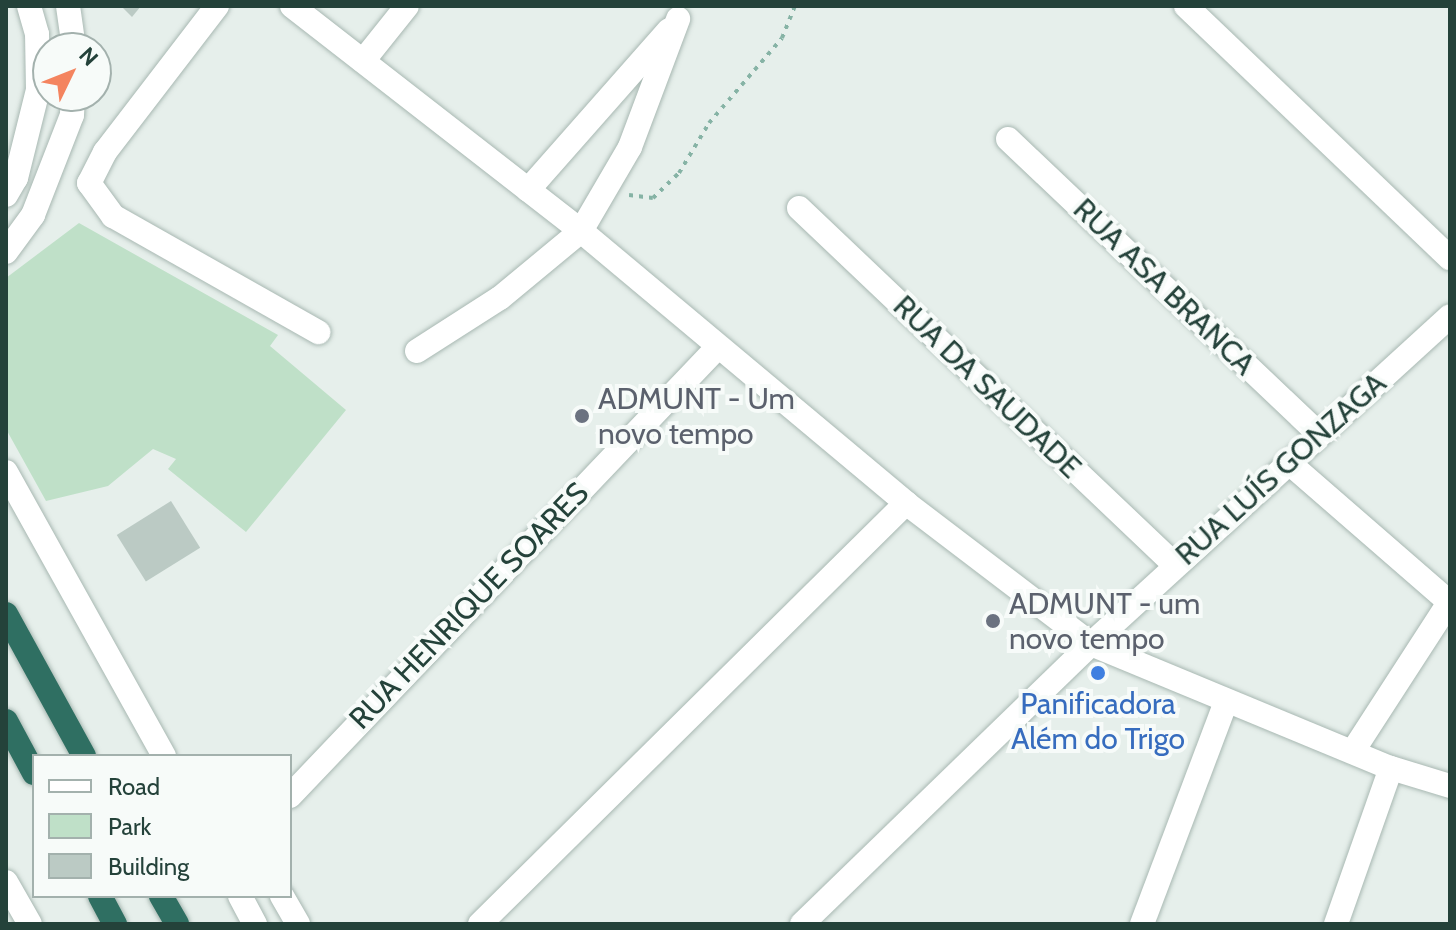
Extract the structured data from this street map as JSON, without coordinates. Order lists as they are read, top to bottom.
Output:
{
  "streets": {
    "street": [
      "RUA ASA BRANCA",
      "RUA DA SAUDADE",
      "RUA LUÍS GONZAGA",
      "RUA HENRIQUE SOARES"
    ]
  },
  "crossings": [
    ["RUA ASA BRANCA", "RUA LUÍS GONZAGA"],
    ["RUA DA SAUDADE", "RUA LUÍS GONZAGA"]
  ],
  "places": ["ADMUNT - Um novo tempo", "ADMUNT - um novo tempo", "Panificadora Além do Trigo"],
  "legend": ["Road", "Park", "Building"],
  "north": "top right"
}
